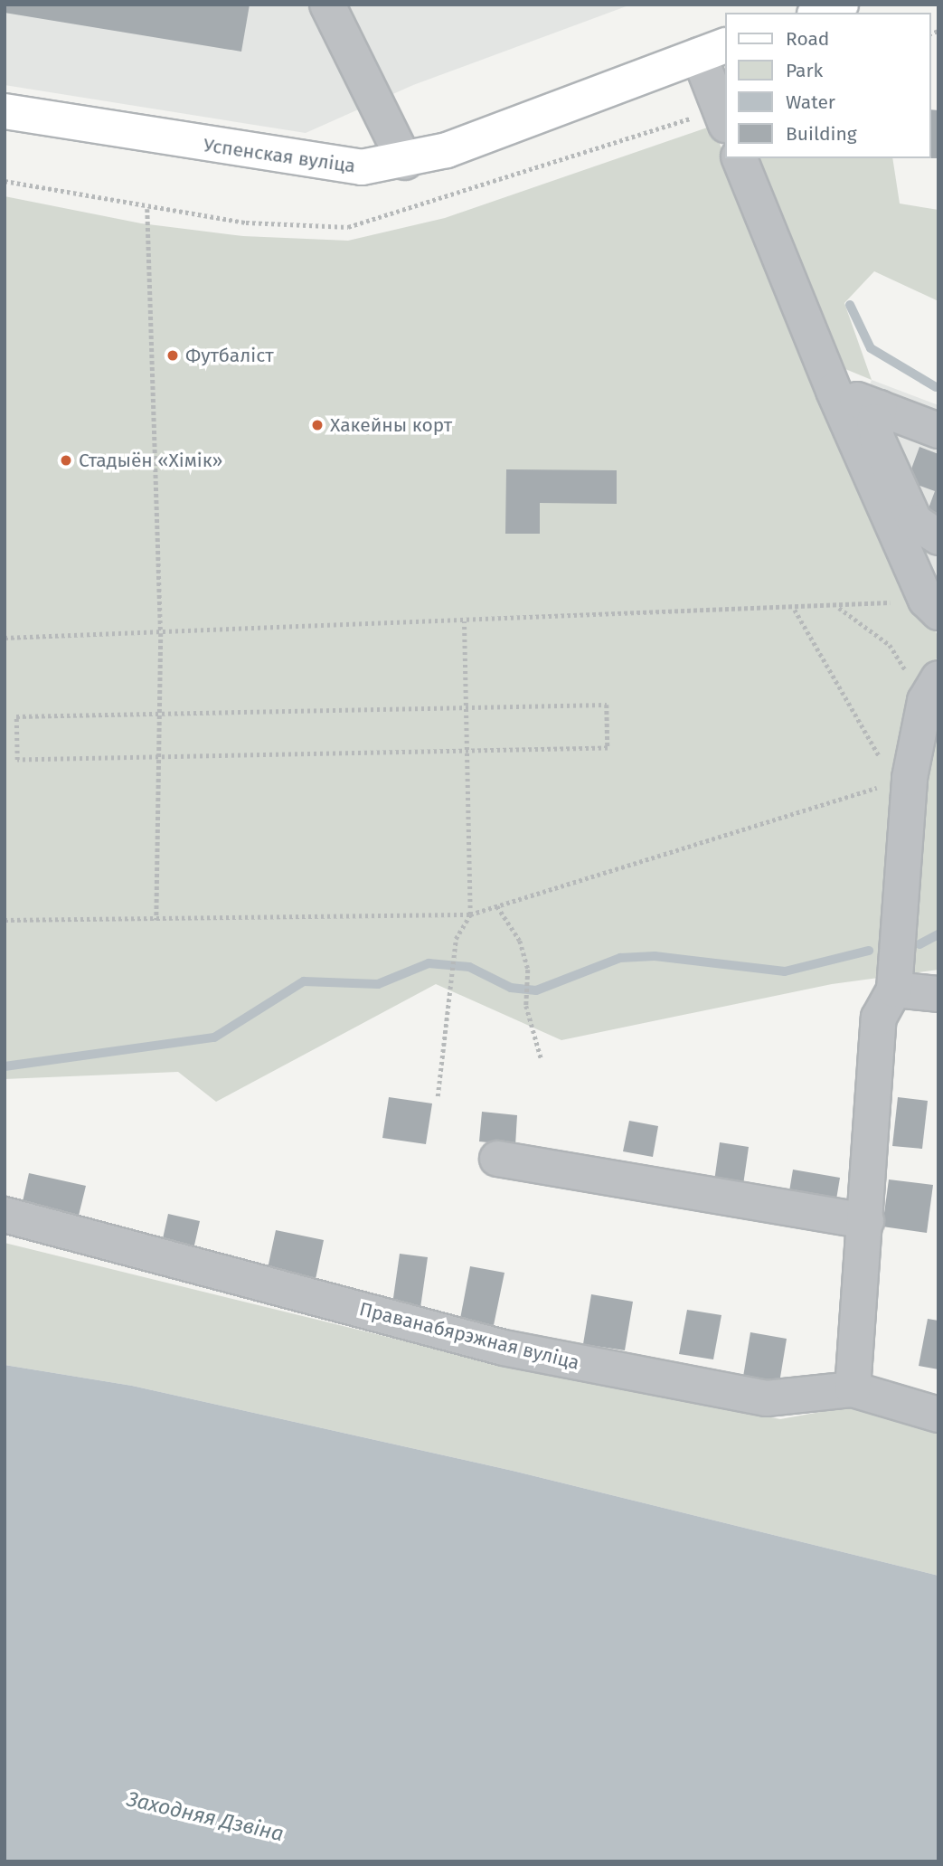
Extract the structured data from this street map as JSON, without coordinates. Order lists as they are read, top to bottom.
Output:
{
  "streets": {
    "main road": ["Успенская вуліца"],
    "street": ["Праванабярэжная вуліца"]
  },
  "water": ["Заходняя Дзвіна"],
  "places": ["Футбаліст", "Хакейны корт", "Стадыён «Хімік»"],
  "legend": [
    "Road",
    "Park",
    "Water",
    "Building"
  ]
}
